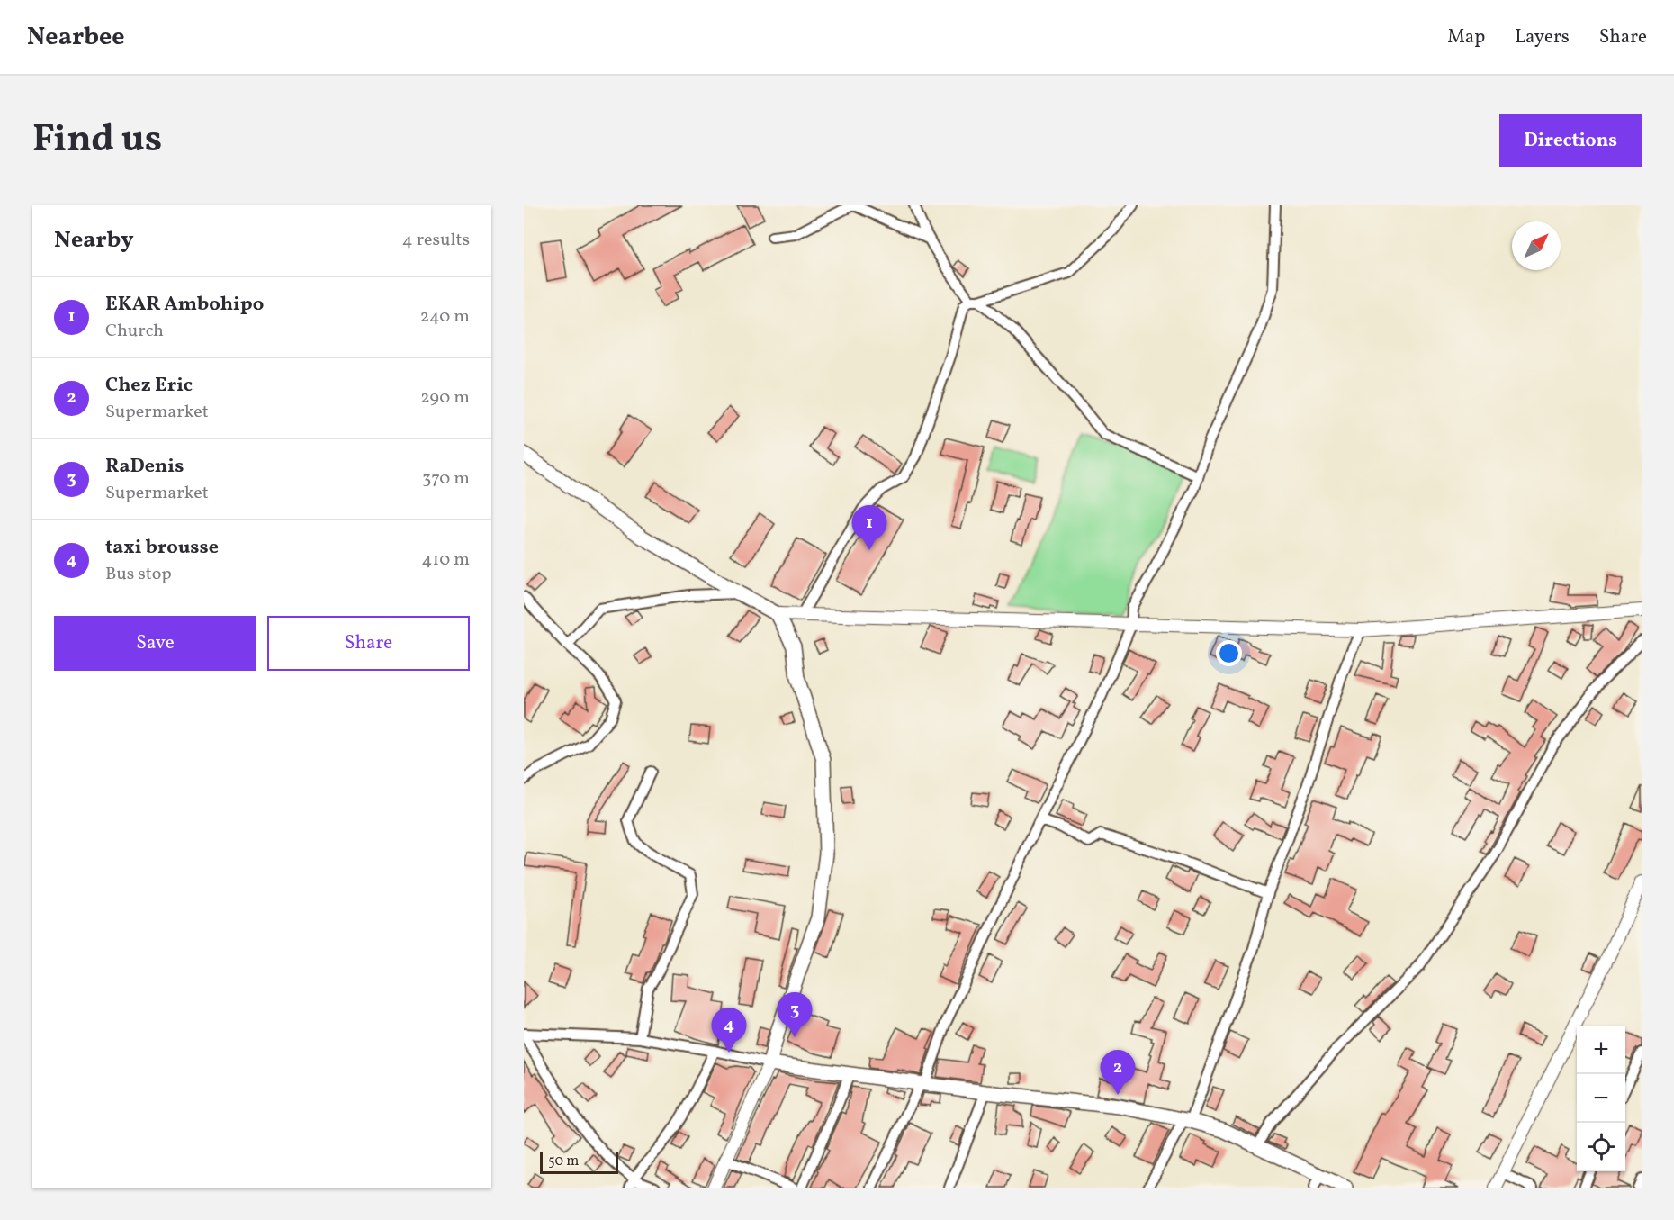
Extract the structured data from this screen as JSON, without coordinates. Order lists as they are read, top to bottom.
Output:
{
  "scale_bar": "50 m",
  "north": "top right",
  "page": {
    "header": "Nearbee",
    "nav": ["Map", "Layers", "Share"],
    "title": "Find us",
    "buttons": [
      "Directions",
      ["Save", "Share"]
    ],
    "heading": ["Nearby", "4 results"],
    "list": [
      {
        "mark": "1",
        "name": "EKAR Ambohipo",
        "note": "Church",
        "value": "240 m"
      },
      {
        "mark": "2",
        "name": "Chez Eric",
        "note": "Supermarket",
        "value": "290 m"
      },
      {
        "mark": "3",
        "name": "RaDenis",
        "note": "Supermarket",
        "value": "370 m"
      },
      {
        "mark": "4",
        "name": "taxi brousse",
        "note": "Bus stop",
        "value": "410 m"
      }
    ],
    "pins": [
      "1",
      "3",
      "4",
      "2"
    ],
    "map_buttons": ["+", "−"],
    "scale": "50 m"
  }
}
